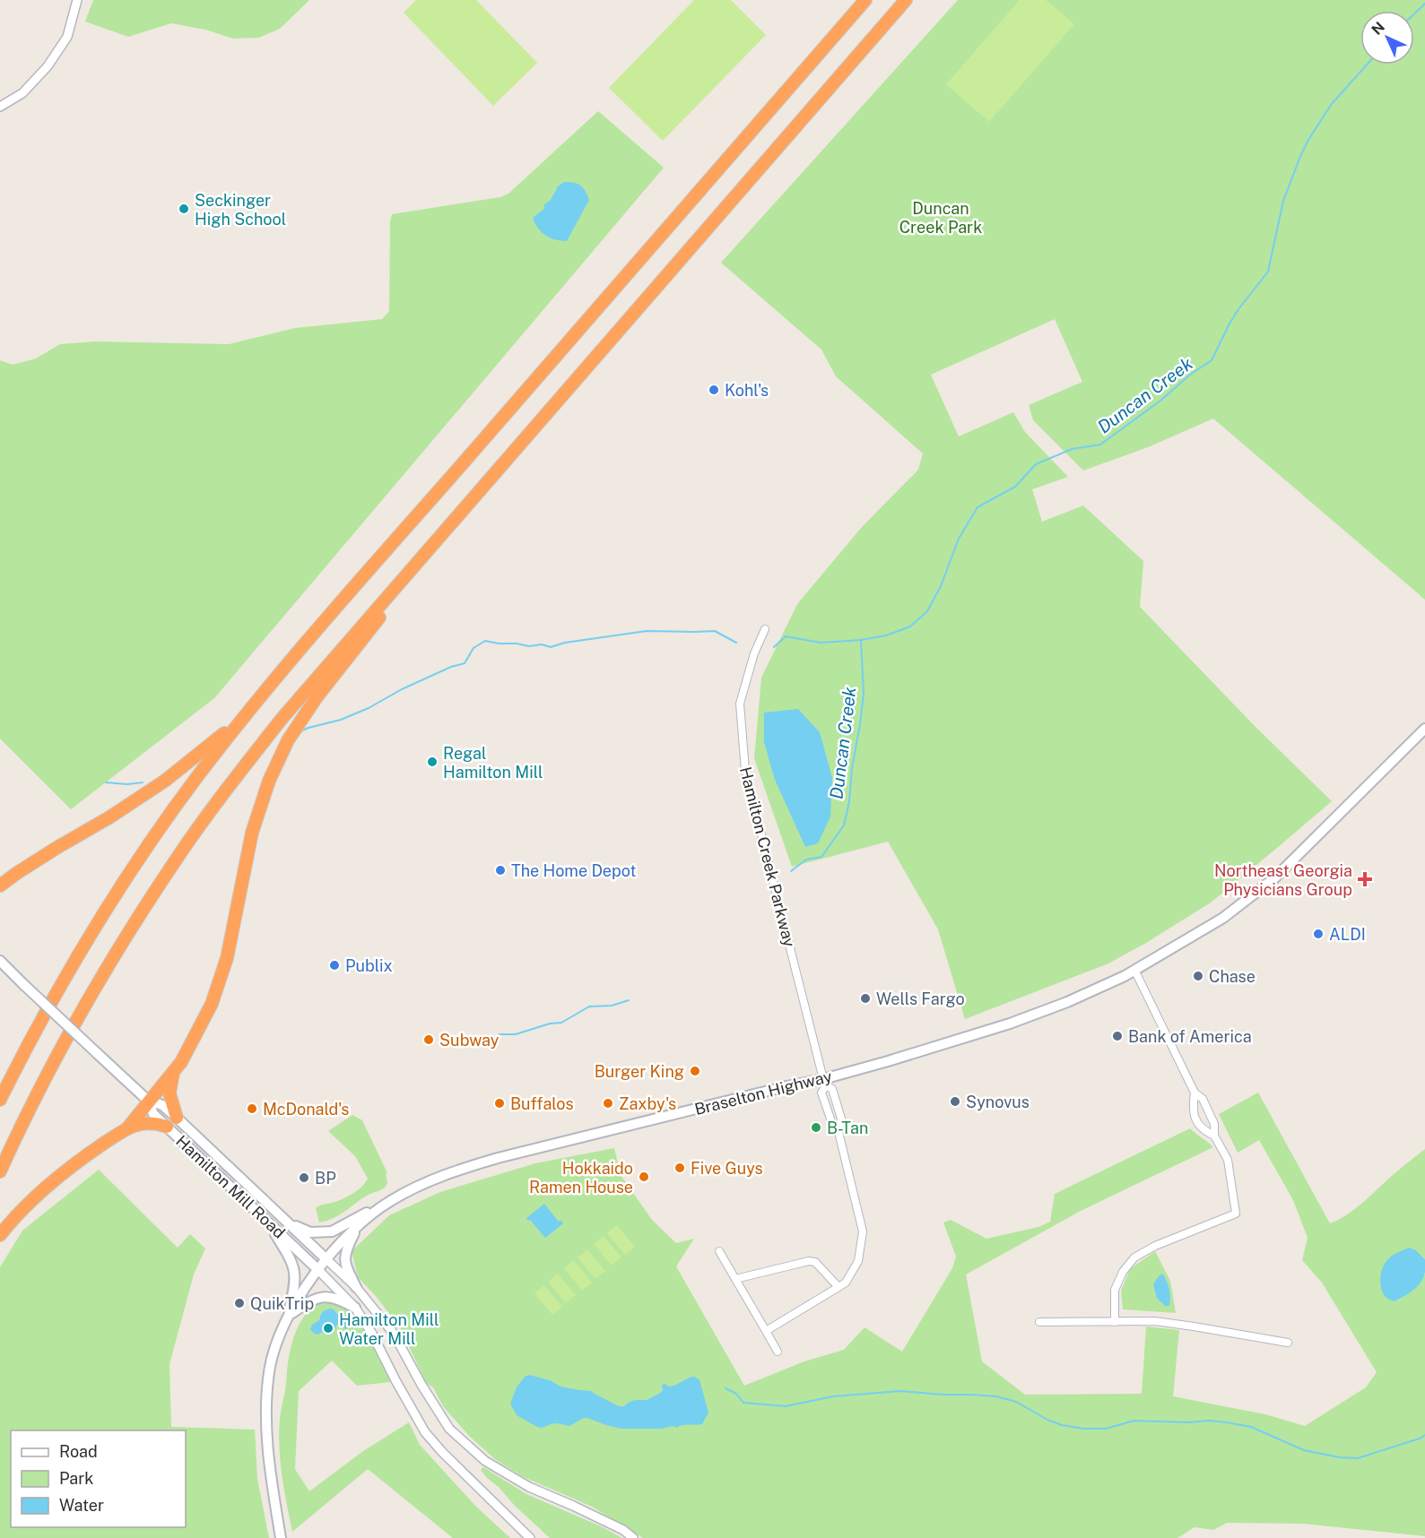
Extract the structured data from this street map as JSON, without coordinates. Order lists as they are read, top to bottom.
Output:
{
  "streets": {
    "main road": ["Braselton Highway", "Hamilton Mill Road"],
    "street": ["Hamilton Creek Parkway"]
  },
  "crossings": [
    ["Hamilton Creek Parkway", "Braselton Highway"],
    ["Braselton Highway", "Hamilton Mill Road"]
  ],
  "water": ["Duncan Creek"],
  "parks": ["Duncan Creek Park"],
  "places": {
    "other": [
      "Seckinger High School",
      "Kohl's",
      "Regal Hamilton Mill",
      "The Home Depot",
      "ALDI",
      "Publix",
      "Chase",
      "Wells Fargo",
      "Bank of America",
      "Subway",
      "Burger King",
      "Synovus",
      "Buffalos",
      "Zaxby's",
      "McDonald's",
      "B-Tan",
      "Five Guys",
      "Hokkaido Ramen House",
      "BP",
      "QuikTrip",
      "Hamilton Mill Water Mill"
    ],
    "health": ["Northeast Georgia Physicians Group"]
  },
  "legend": ["Road", "Park", "Water"],
  "north": "top left"
}
